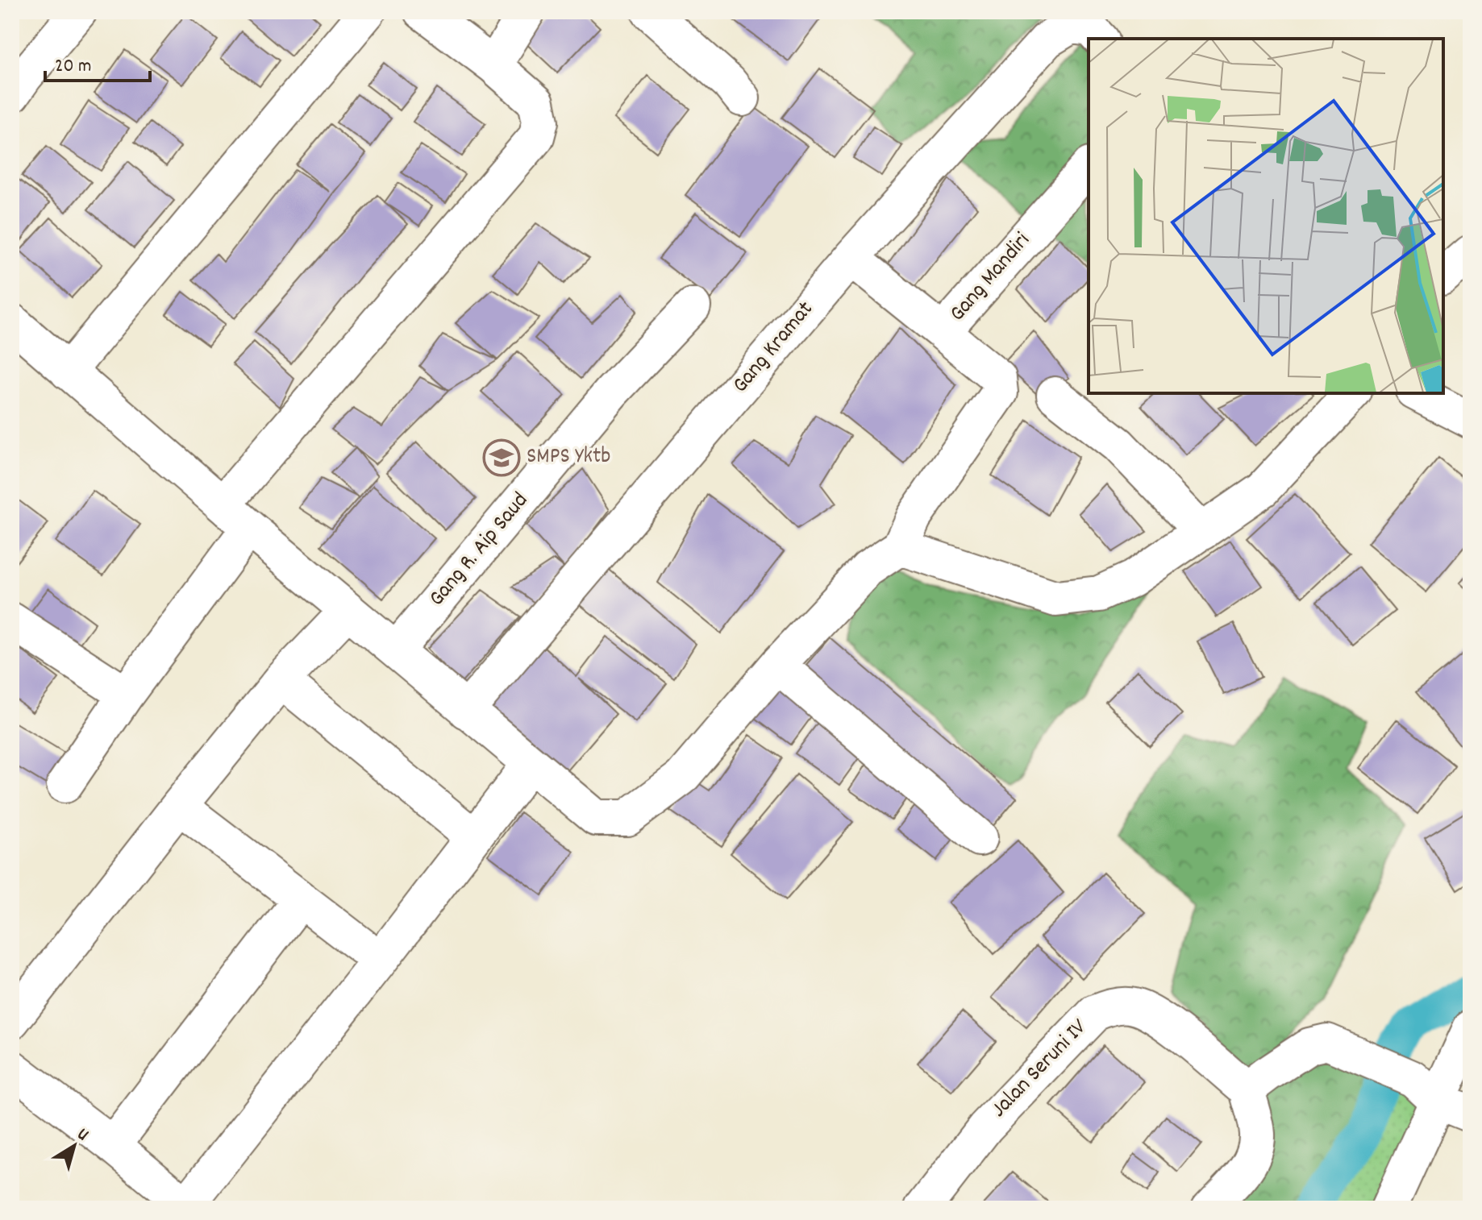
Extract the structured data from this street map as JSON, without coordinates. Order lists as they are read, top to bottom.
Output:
{
  "streets": {
    "street": [
      "Gang Mandiri",
      "Gang Kramat",
      "Gang R. Aip Saud",
      "Jalan Seruni IV"
    ]
  },
  "places": {
    "school or university": ["SMPS Yktb"]
  },
  "scale_bar": "20 m",
  "north": "top right"
}
